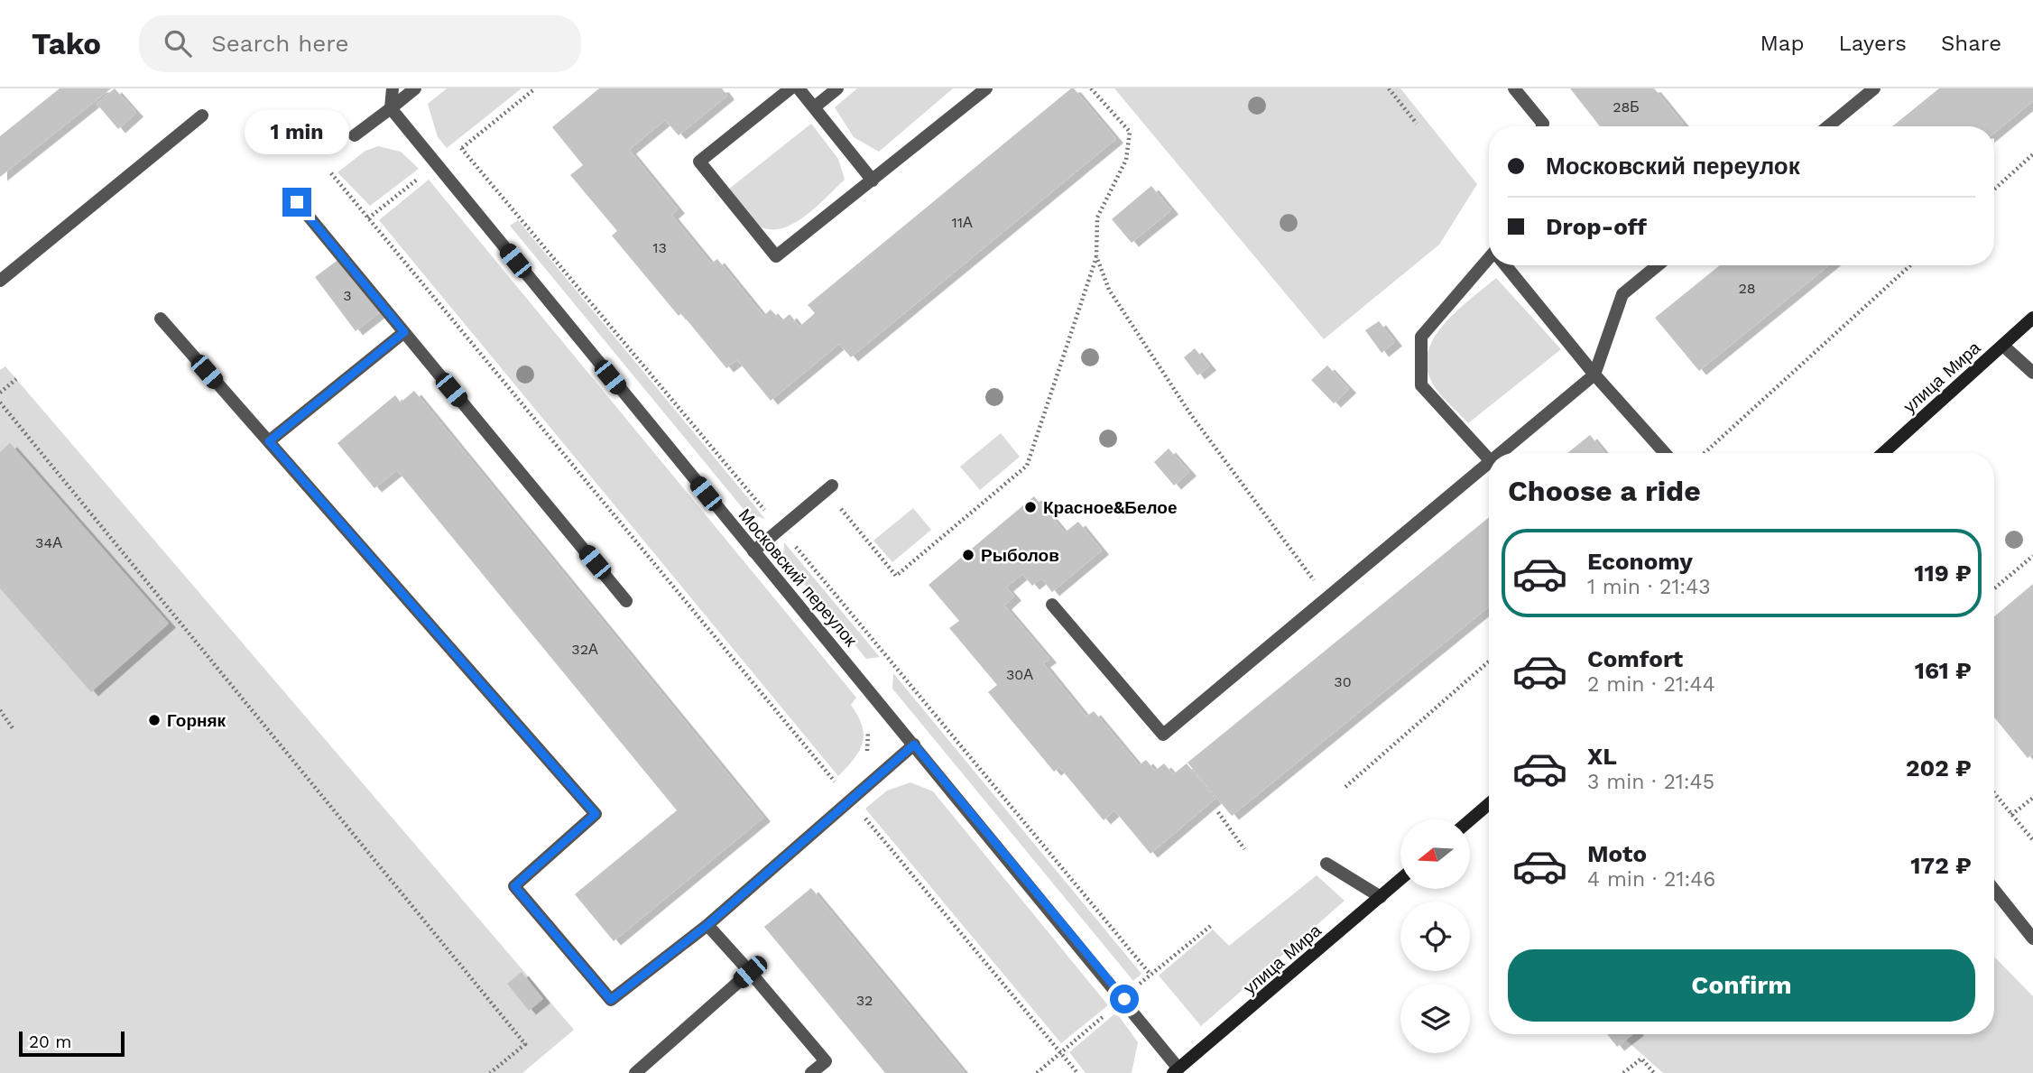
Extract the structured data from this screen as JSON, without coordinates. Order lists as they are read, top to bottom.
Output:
{
  "streets": {
    "main road": ["улица Мира"],
    "street": ["Московский переулок"]
  },
  "crossings": [
    ["улица Мира", "Московский переулок"]
  ],
  "places": ["Красное&Белое", "Рыболов", "Горняк"],
  "house_numbers": [
    "28Б",
    "11А",
    "13",
    "28",
    "3",
    "34А",
    "32А",
    "30А",
    "30",
    "32"
  ],
  "scale_bar": "20 m",
  "north": "left",
  "page": {
    "header": "Tako",
    "search": "Search here",
    "nav": ["Map", "Layers", "Share"],
    "bubble": "1 min",
    "banner": ["Московский переулок", "Drop-off"],
    "heading": "Choose a ride",
    "list": [
      {
        "name": "Economy",
        "note": "1 min · 21:43",
        "value": "119 ₽"
      },
      {
        "name": "Comfort",
        "note": "2 min · 21:44",
        "value": "161 ₽"
      },
      {
        "name": "XL",
        "note": "3 min · 21:45",
        "value": "202 ₽"
      },
      {
        "name": "Moto",
        "note": "4 min · 21:46",
        "value": "172 ₽"
      }
    ],
    "buttons": "Confirm",
    "scale": "20 m"
  }
}
